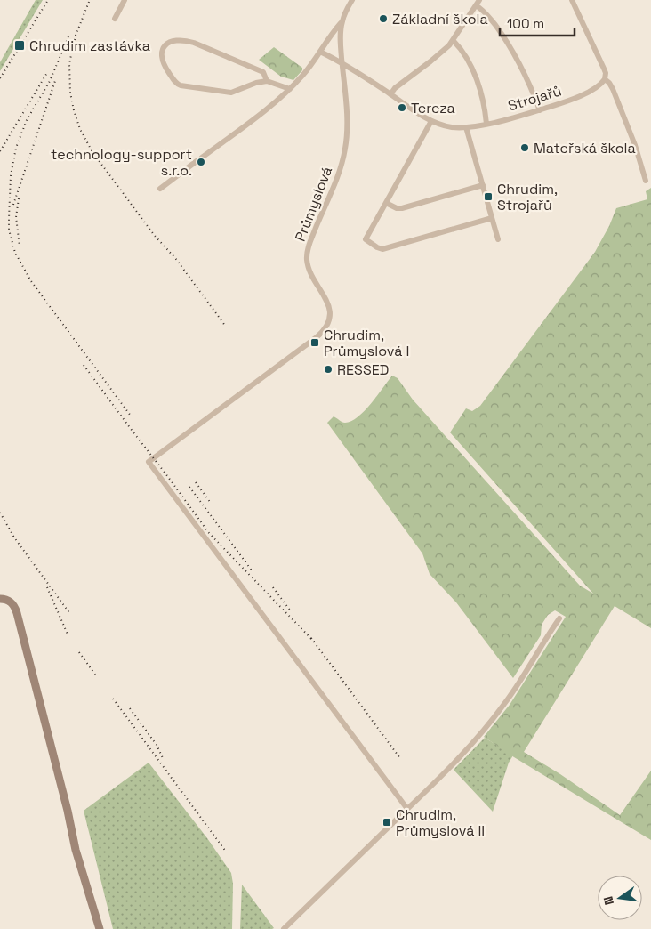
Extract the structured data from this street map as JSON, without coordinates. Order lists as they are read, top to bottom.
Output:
{
  "streets": {
    "street": ["Strojařů", "Průmyslová"]
  },
  "crossings": [
    ["Strojařů", "Průmyslová"]
  ],
  "places": {
    "other": [
      "Základní škola",
      "Tereza",
      "Mateřská škola",
      "technology-support s.r.o.",
      "RESSED"
    ],
    "transit": [
      "Chrudim zastávka",
      "Chrudim, Strojařů",
      "Chrudim, Průmyslová I",
      "Chrudim, Průmyslová II"
    ]
  },
  "scale_bar": "100 m",
  "north": "left"
}
